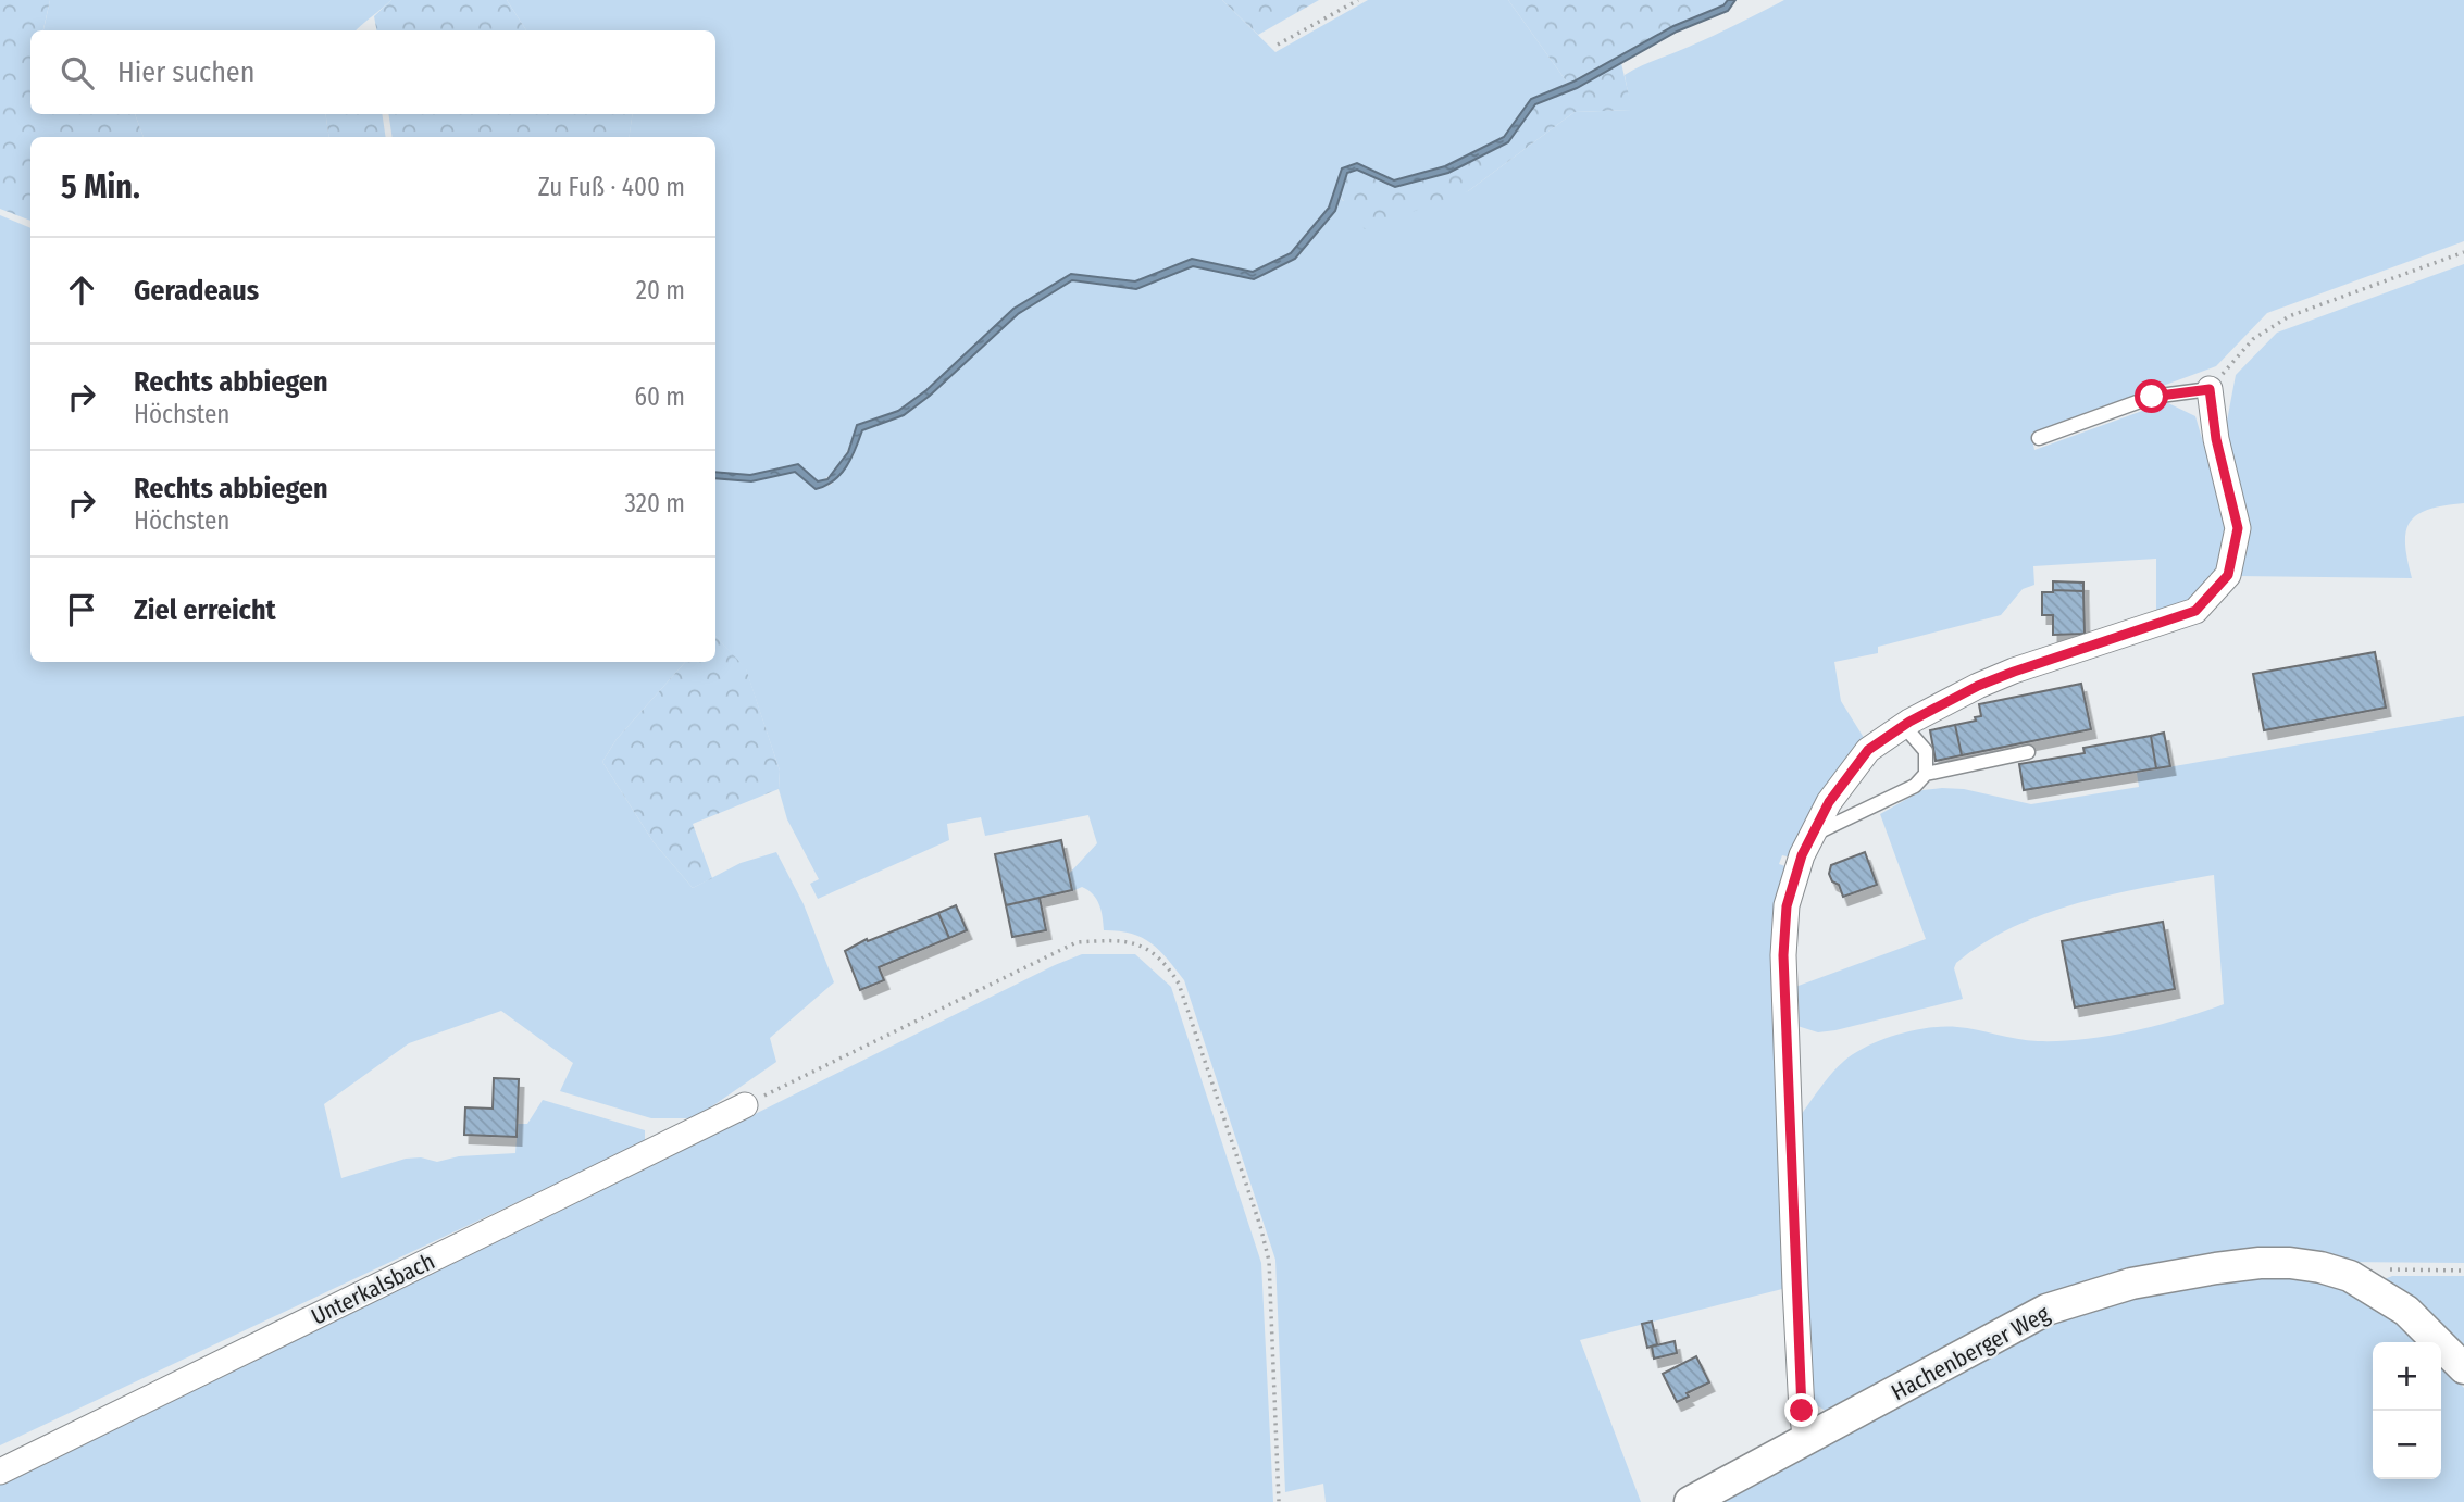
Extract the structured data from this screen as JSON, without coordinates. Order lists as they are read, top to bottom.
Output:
{
  "streets": {
    "street": ["Unterkalsbach", "Hachenberger Weg"]
  },
  "page": {
    "search": "Hier suchen",
    "heading": ["5 Min.", "Zu Fuß · 400 m"],
    "list": [
      ["Geradeaus", "20 m"],
      ["Rechts abbiegen", "Höchsten", "60 m"],
      ["Rechts abbiegen", "Höchsten", "320 m"],
      "Ziel erreicht"
    ],
    "map_buttons": ["+", "−"]
  }
}
